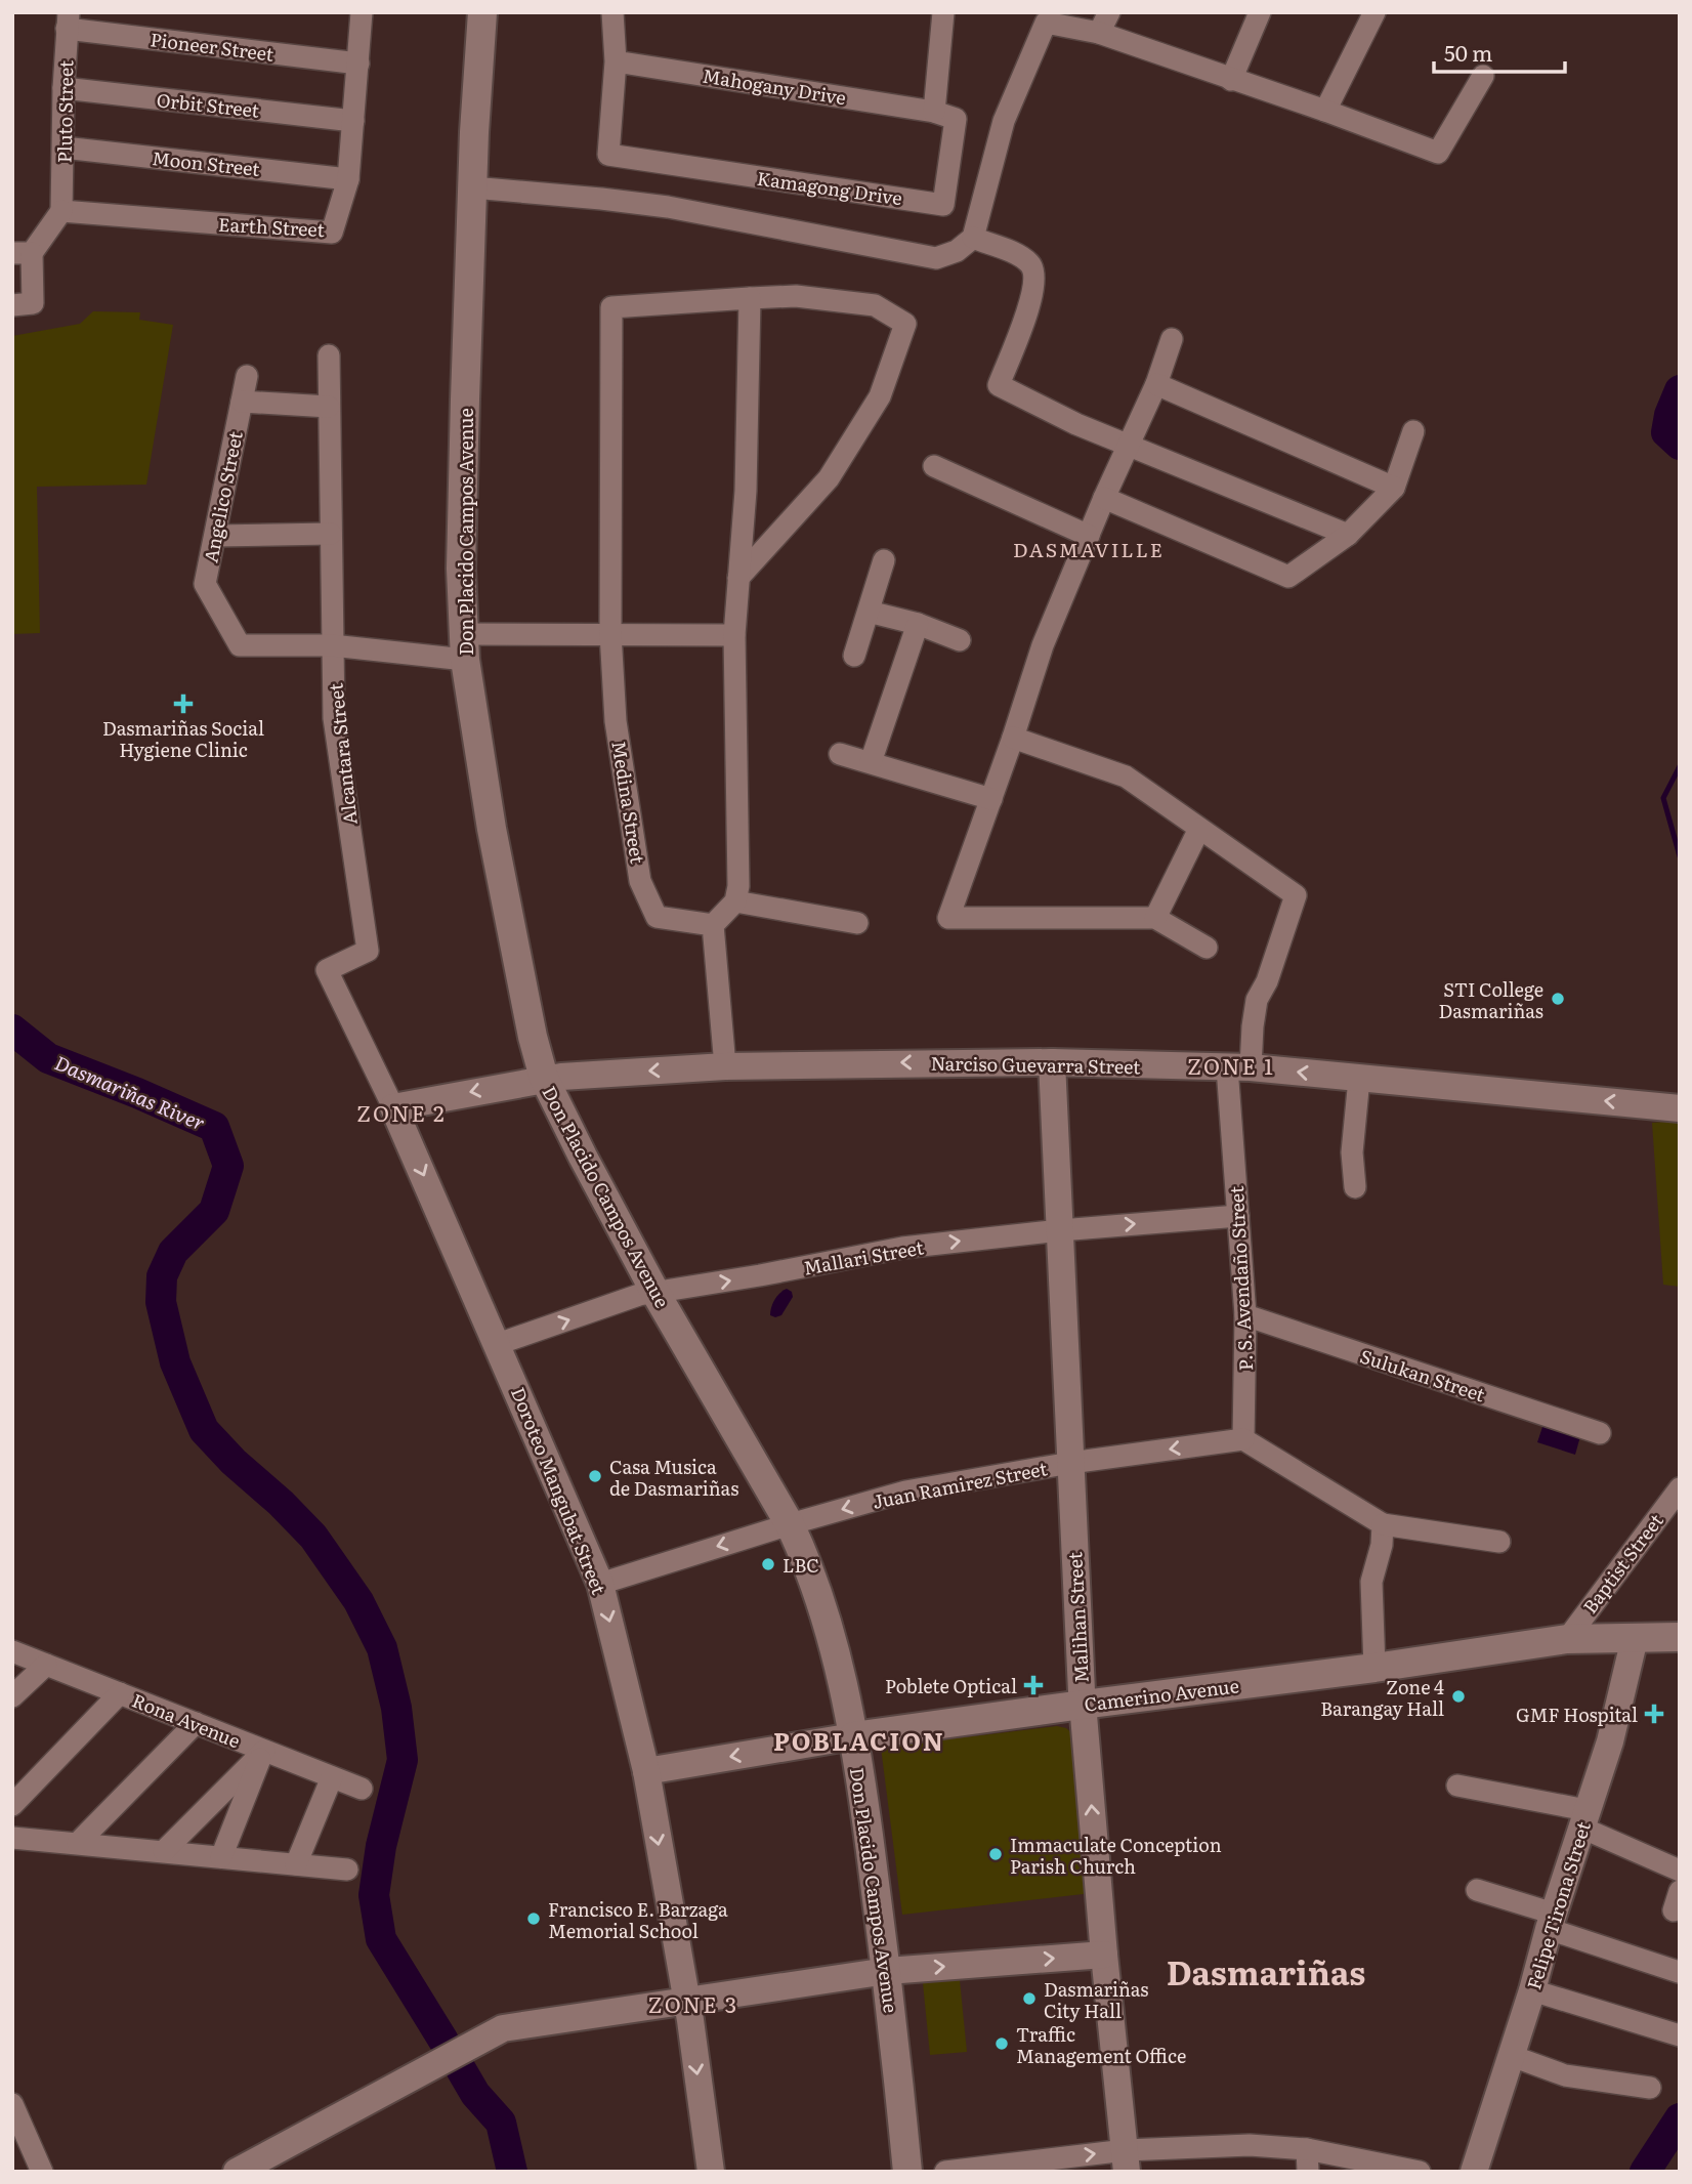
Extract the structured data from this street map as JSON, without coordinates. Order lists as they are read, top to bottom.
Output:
{
  "streets": {
    "main road": ["Don Placido Campos Avenue", "Camerino Avenue"],
    "street": [
      "Pioneer Street",
      "Mahogany Drive",
      "Orbit Street",
      "Pluto Street",
      "Moon Street",
      "Kamagong Drive",
      "Earth Street",
      "Angelico Street",
      "Alcantara Street",
      "Medina Street",
      "Narciso Guevarra Street",
      "Mallari Street",
      "P. S. Avendaño Street",
      "Sulukan Street",
      "Juan Ramirez Street",
      "Doroteo Mangubat Street",
      "Baptist Street",
      "Malihan Street",
      "Rona Avenue",
      "Felipe Tirona Street"
    ]
  },
  "crossings": [
    ["Pioneer Street", "Pluto Street"],
    ["Pioneer Street", "Earth Street"],
    ["Mahogany Drive", "Kamagong Drive"],
    ["Orbit Street", "Pluto Street"],
    ["Orbit Street", "Earth Street"],
    ["Pluto Street", "Moon Street"],
    ["Pluto Street", "Earth Street"],
    ["Moon Street", "Earth Street"],
    ["Angelico Street", "Alcantara Street"],
    ["Don Placido Campos Avenue", "Narciso Guevarra Street"],
    ["Don Placido Campos Avenue", "Mallari Street"],
    ["Don Placido Campos Avenue", "Juan Ramirez Street"],
    ["Don Placido Campos Avenue", "Camerino Avenue"],
    ["Alcantara Street", "Doroteo Mangubat Street"],
    ["Narciso Guevarra Street", "P. S. Avendaño Street"],
    ["Narciso Guevarra Street", "Doroteo Mangubat Street"],
    ["Narciso Guevarra Street", "Malihan Street"],
    ["Mallari Street", "P. S. Avendaño Street"],
    ["Mallari Street", "Doroteo Mangubat Street"],
    ["Mallari Street", "Malihan Street"],
    ["P. S. Avendaño Street", "Sulukan Street"],
    ["P. S. Avendaño Street", "Juan Ramirez Street"],
    ["Juan Ramirez Street", "Doroteo Mangubat Street"],
    ["Juan Ramirez Street", "Malihan Street"],
    ["Doroteo Mangubat Street", "Camerino Avenue"],
    ["Baptist Street", "Camerino Avenue"],
    ["Malihan Street", "Camerino Avenue"],
    ["Camerino Avenue", "Felipe Tirona Street"]
  ],
  "one_way": [
    "Narciso Guevarra Street",
    "Mallari Street",
    "Juan Ramirez Street",
    "Doroteo Mangubat Street"
  ],
  "districts": [
    "DASMAVILLE",
    "ZONE 1",
    "ZONE 2",
    "POBLACION",
    "Dasmariñas",
    "ZONE 3"
  ],
  "water": ["Dasmariñas River"],
  "places": {
    "health": ["Dasmariñas Social Hygiene Clinic", "Poblete Optical", "GMF Hospital"],
    "other": [
      "STI College Dasmariñas",
      "Casa Musica de Dasmariñas",
      "LBC",
      "Zone 4 Barangay Hall",
      "Immaculate Conception Parish Church",
      "Francisco E. Barzaga Memorial School",
      "Dasmariñas City Hall",
      "Traffic Management Office"
    ]
  },
  "scale_bar": "50 m"
}
